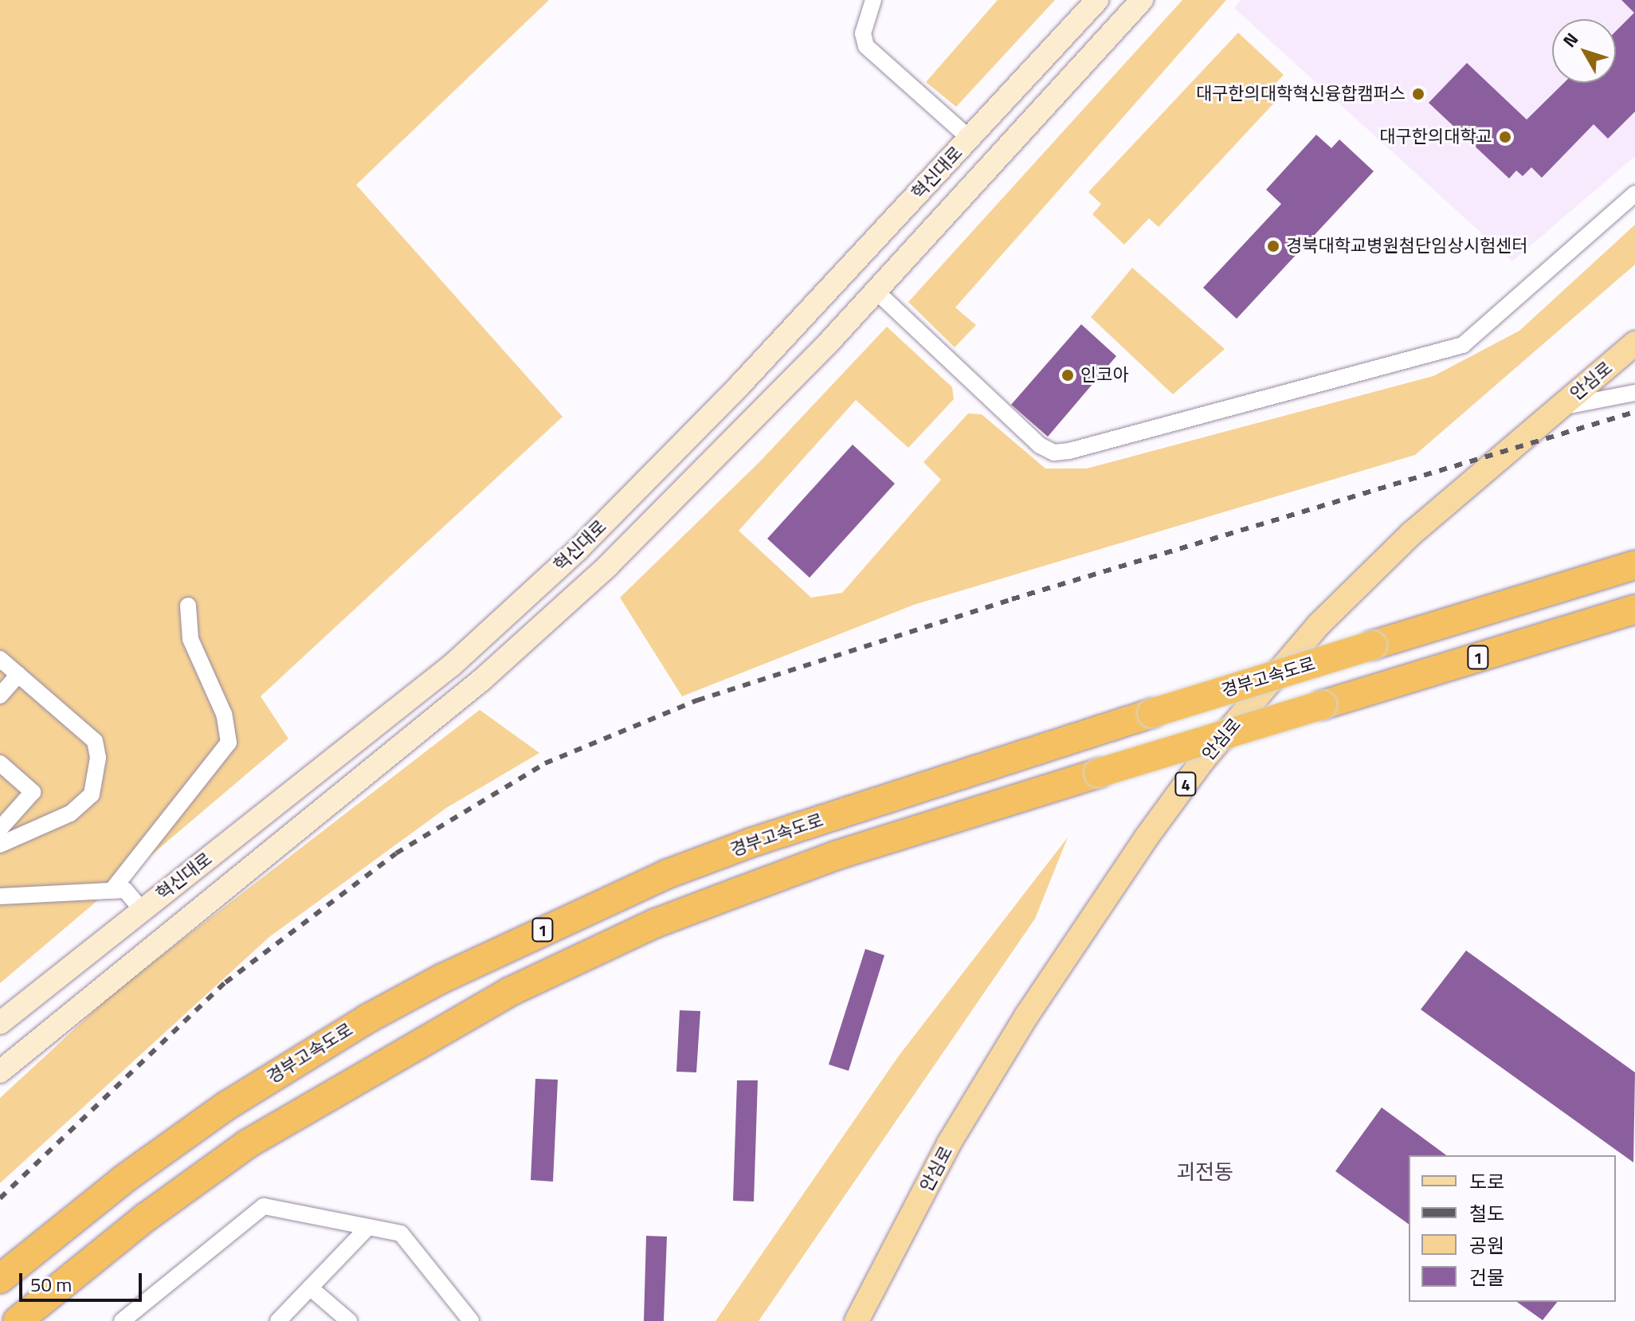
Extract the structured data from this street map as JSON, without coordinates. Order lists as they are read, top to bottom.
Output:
{
  "streets": {
    "highway": ["1", "경부고속도로"],
    "main road": ["혁신대로", "안심로", "4"]
  },
  "districts": ["괴전동"],
  "places": [
    "대구한의대학혁신융합캠퍼스",
    "대구한의대학교",
    "경북대학교병원첨단임상시험센터",
    "인코아"
  ],
  "legend": [
    "도로",
    "철도",
    "공원",
    "건물"
  ],
  "scale_bar": "50 m",
  "north": "top left"
}
